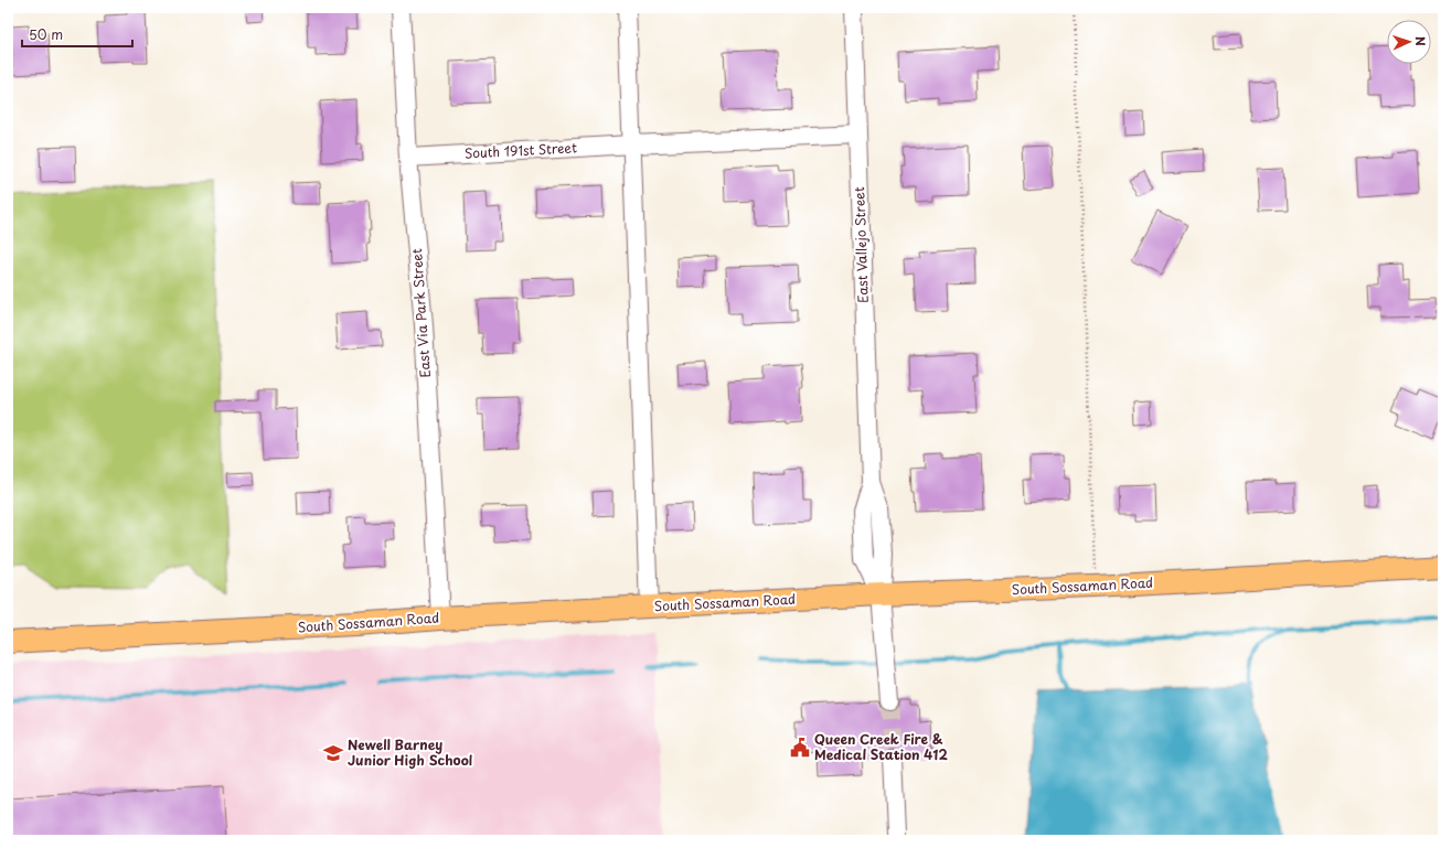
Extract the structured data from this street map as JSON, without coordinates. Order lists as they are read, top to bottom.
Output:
{
  "streets": {
    "main road": ["South Sossaman Road"],
    "street": ["South 191st Street", "East Vallejo Street", "East Via Park Street"]
  },
  "crossings": [
    ["South 191st Street", "East Vallejo Street"],
    ["South 191st Street", "East Via Park Street"],
    ["East Vallejo Street", "South Sossaman Road"],
    ["East Via Park Street", "South Sossaman Road"]
  ],
  "places": {
    "public building": ["Queen Creek Fire & Medical Station 412"],
    "school or university": ["Newell Barney Junior High School"]
  },
  "scale_bar": "50 m",
  "north": "right"
}
